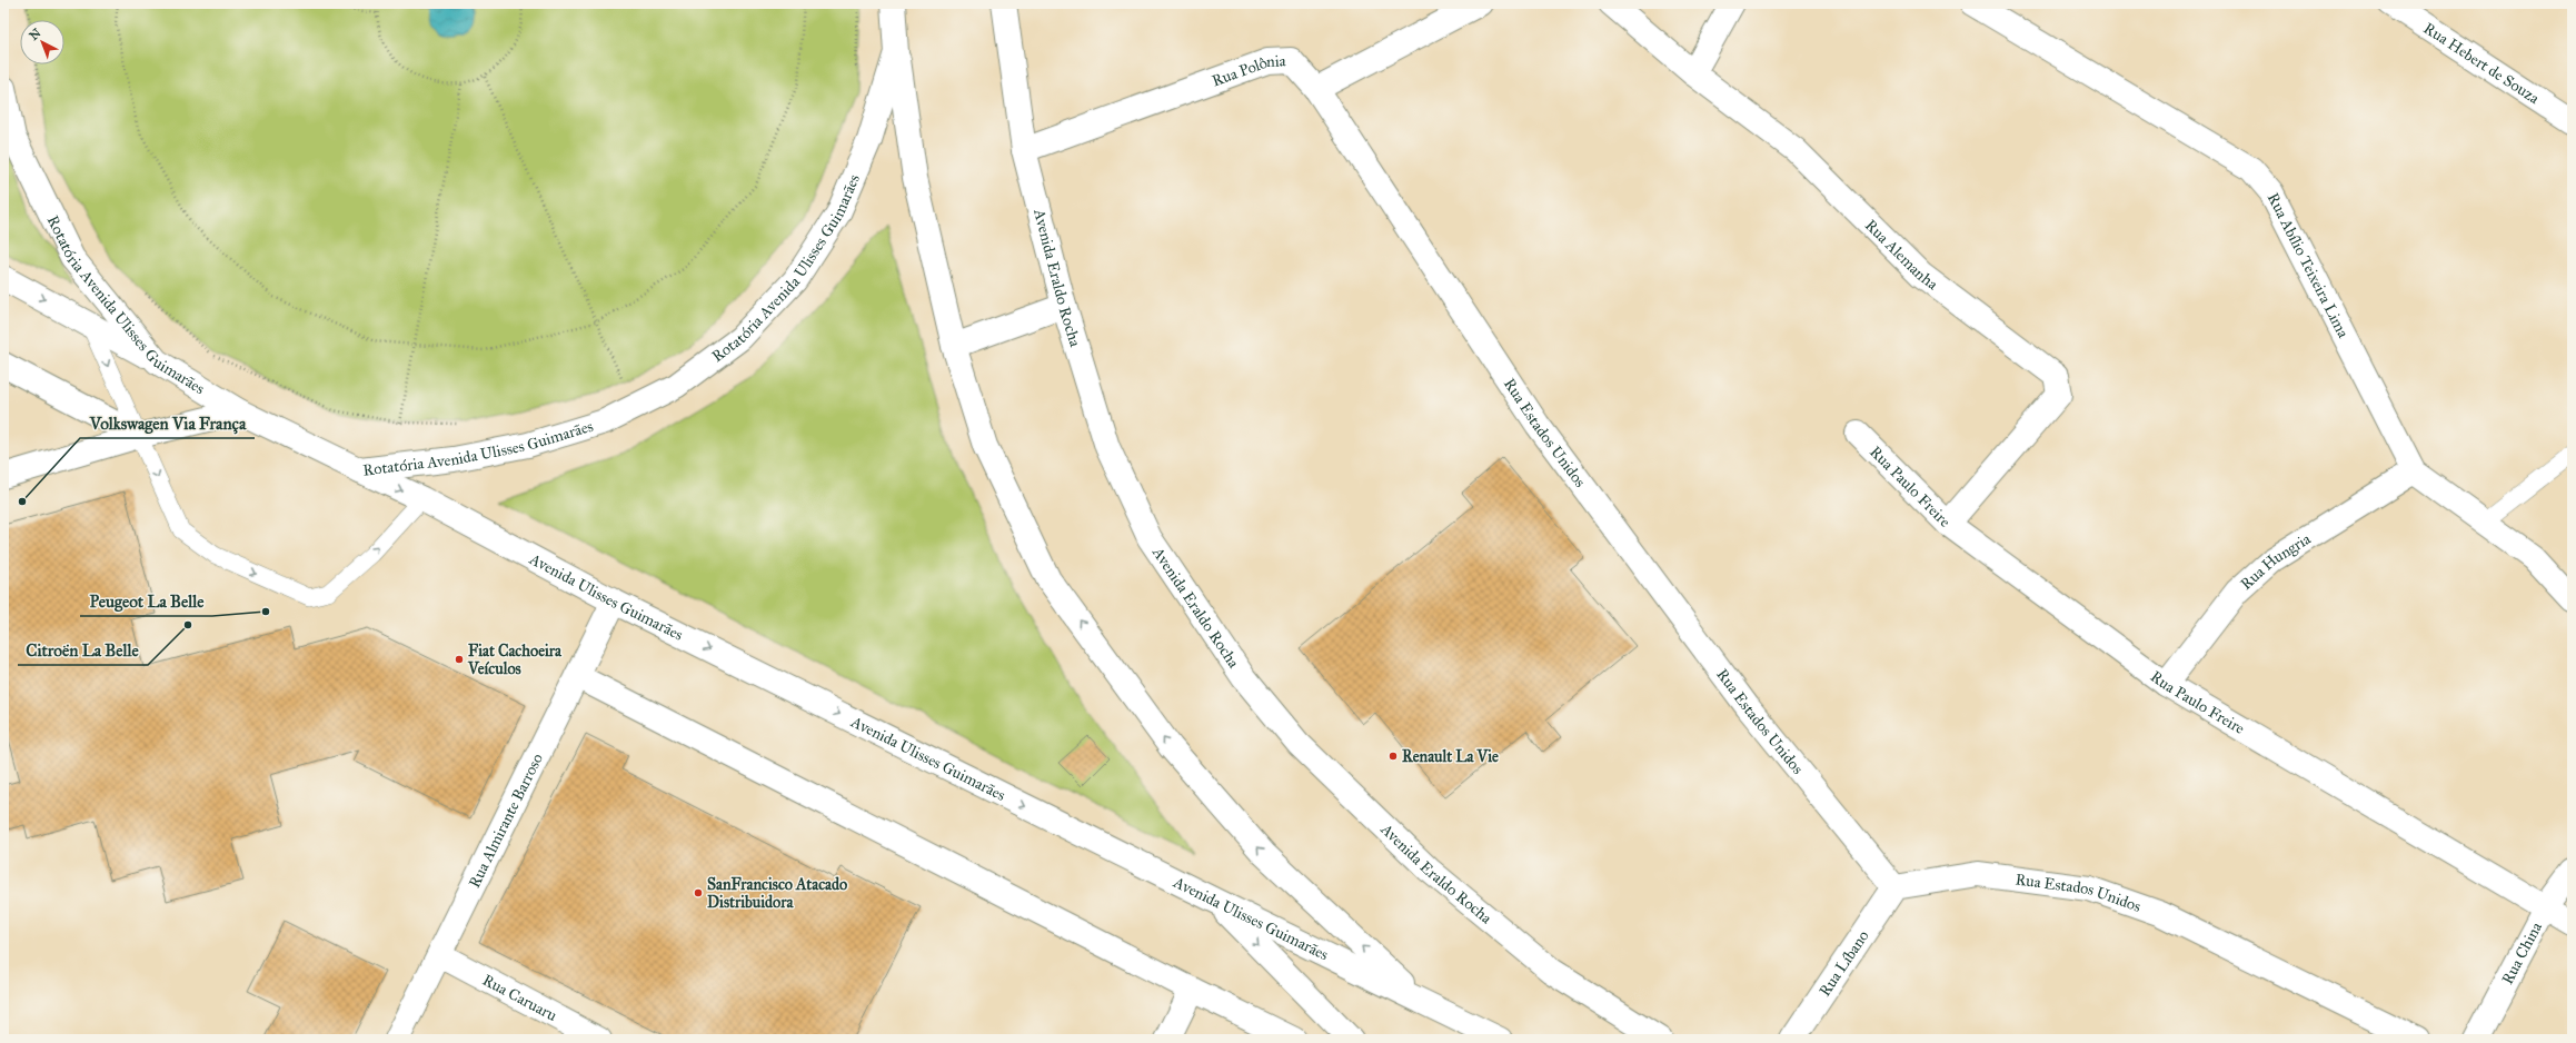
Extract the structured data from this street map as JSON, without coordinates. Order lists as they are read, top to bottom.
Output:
{
  "streets": {
    "street": [
      "Rua Hebert de Souza",
      "Rua Polônia",
      "Rua Alemanha",
      "Rotatória Avenida Ulisses Guimarães",
      "Rua Abílio Teixeira Lima",
      "Avenida Eraldo Rocha",
      "Rua Estados Unidos",
      "Rua Paulo Freire",
      "Rua Hungria",
      "Avenida Ulisses Guimarães",
      "Rua Almirante Barroso",
      "Rua China",
      "Rua Líbano",
      "Rua Caruaru"
    ]
  },
  "crossings": [
    ["Rua Polônia", "Avenida Eraldo Rocha"],
    ["Rua Polônia", "Rua Estados Unidos"],
    ["Rua Alemanha", "Rua Paulo Freire"],
    ["Rotatória Avenida Ulisses Guimarães", "Avenida Ulisses Guimarães"],
    ["Rua Abílio Teixeira Lima", "Rua Hungria"],
    ["Rua Estados Unidos", "Rua Líbano"],
    ["Rua Paulo Freire", "Rua Hungria"],
    ["Rua Paulo Freire", "Rua China"],
    ["Avenida Ulisses Guimarães", "Rua Almirante Barroso"],
    ["Rua Almirante Barroso", "Rua Caruaru"]
  ],
  "places": [
    "Volkswagen Via França",
    "Peugeot La Belle",
    "Citroën La Belle",
    "Fiat Cachoeira Veículos",
    "Renault La Vie",
    "SanFrancisco Atacado Distribuidora"
  ],
  "north": "top left"
}
